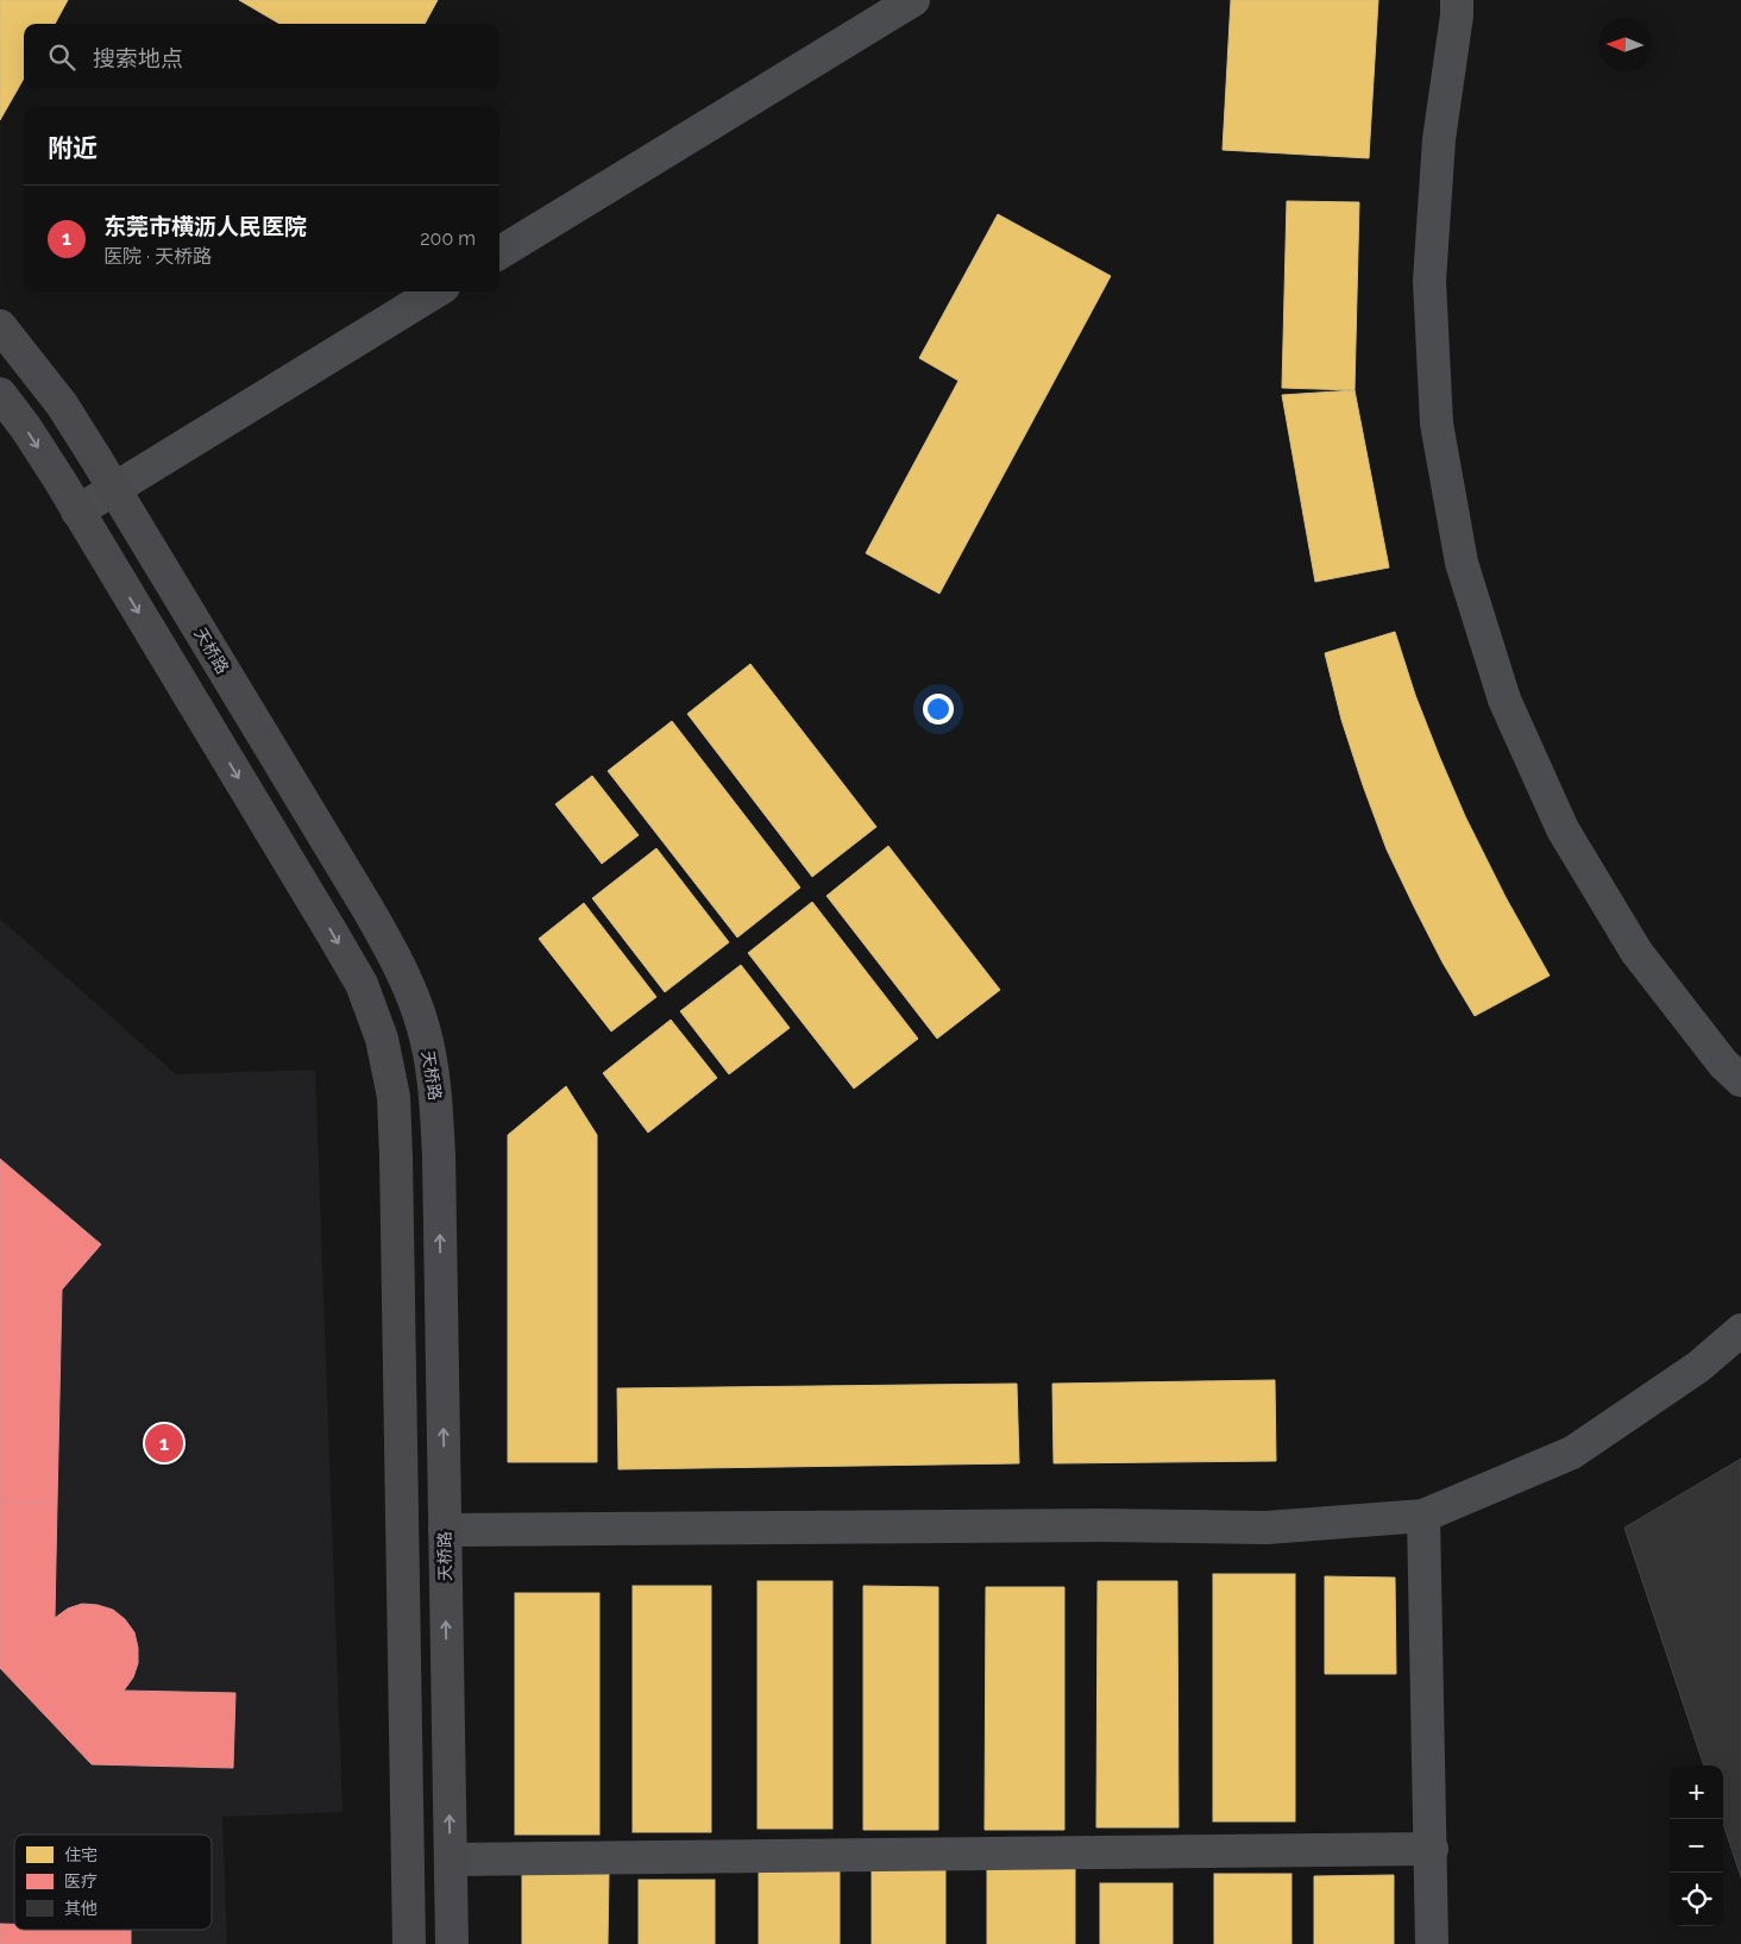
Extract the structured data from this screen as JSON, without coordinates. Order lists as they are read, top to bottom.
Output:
{
  "streets": {
    "main road": ["天桥路"]
  },
  "legend": ["住宅", "医疗", "其他"],
  "north": "left",
  "page": {
    "search": "搜索地点",
    "heading": "附近",
    "list": [
      {
        "mark": "1",
        "name": "东莞市横沥人民医院",
        "note": "医院 · 天桥路",
        "value": "200 m"
      }
    ],
    "pins": "1",
    "map_buttons": ["+", "−"]
  }
}
